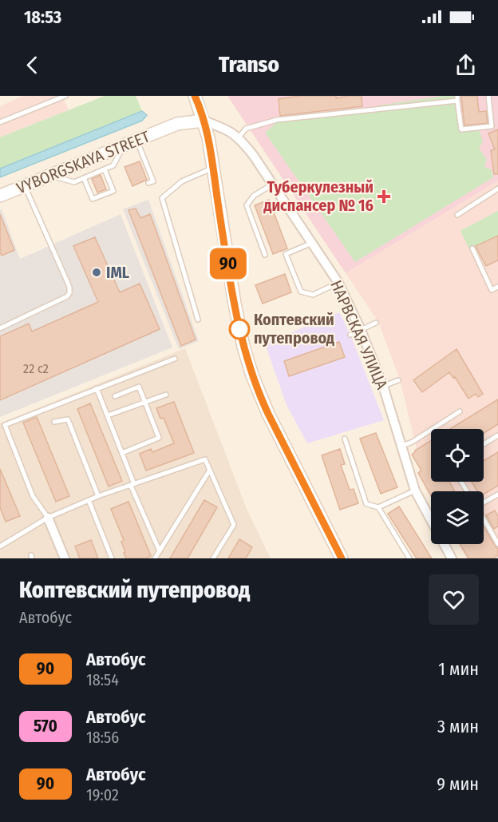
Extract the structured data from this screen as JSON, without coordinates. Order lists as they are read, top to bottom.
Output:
{
  "streets": {
    "street": ["VYBORGSKAYA STREET", "НАРВСКАЯ УЛИЦА"]
  },
  "crossings": [
    ["VYBORGSKAYA STREET", "НАРВСКАЯ УЛИЦА"]
  ],
  "places": {
    "health": ["Туберкулезный диспансер № 16"],
    "other": ["IML", "Коптевский путепровод"]
  },
  "lines": ["bus line 90"],
  "house_numbers": ["22 с2"],
  "page": {
    "status": "18:53",
    "header": "Transo",
    "on_map": "90",
    "heading": ["Коптевский путепровод", "Автобус"],
    "list": [
      {
        "mark": "90",
        "name": "Автобус",
        "note": "18:54",
        "value": "1 мин"
      },
      {
        "mark": "570",
        "name": "Автобус",
        "note": "18:56",
        "value": "3 мин"
      },
      {
        "mark": "90",
        "name": "Автобус",
        "note": "19:02",
        "value": "9 мин"
      }
    ]
  }
}
